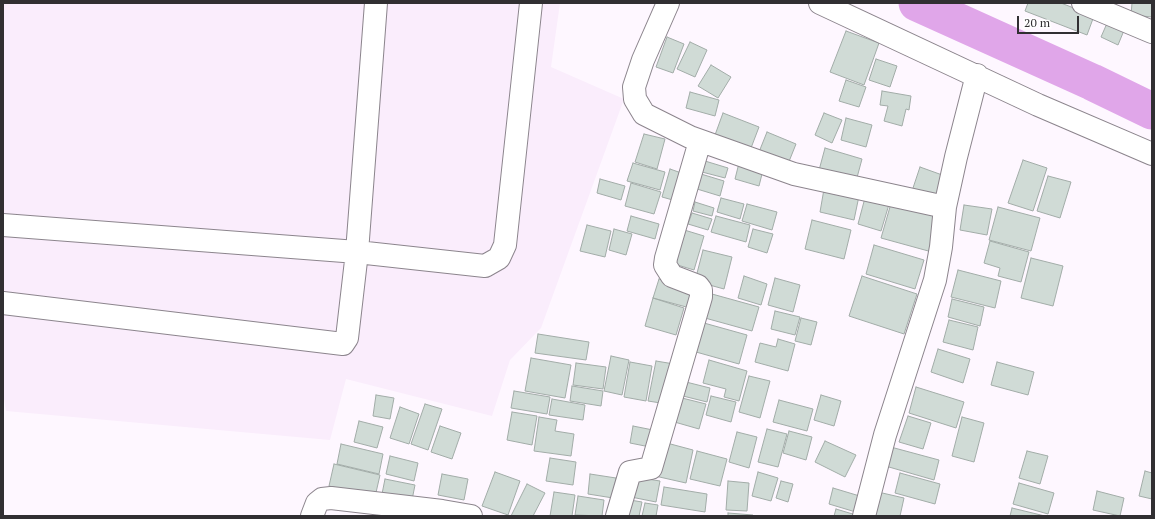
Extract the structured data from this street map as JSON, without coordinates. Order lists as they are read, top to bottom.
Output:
{
  "scale_bar": "20 m"
}
